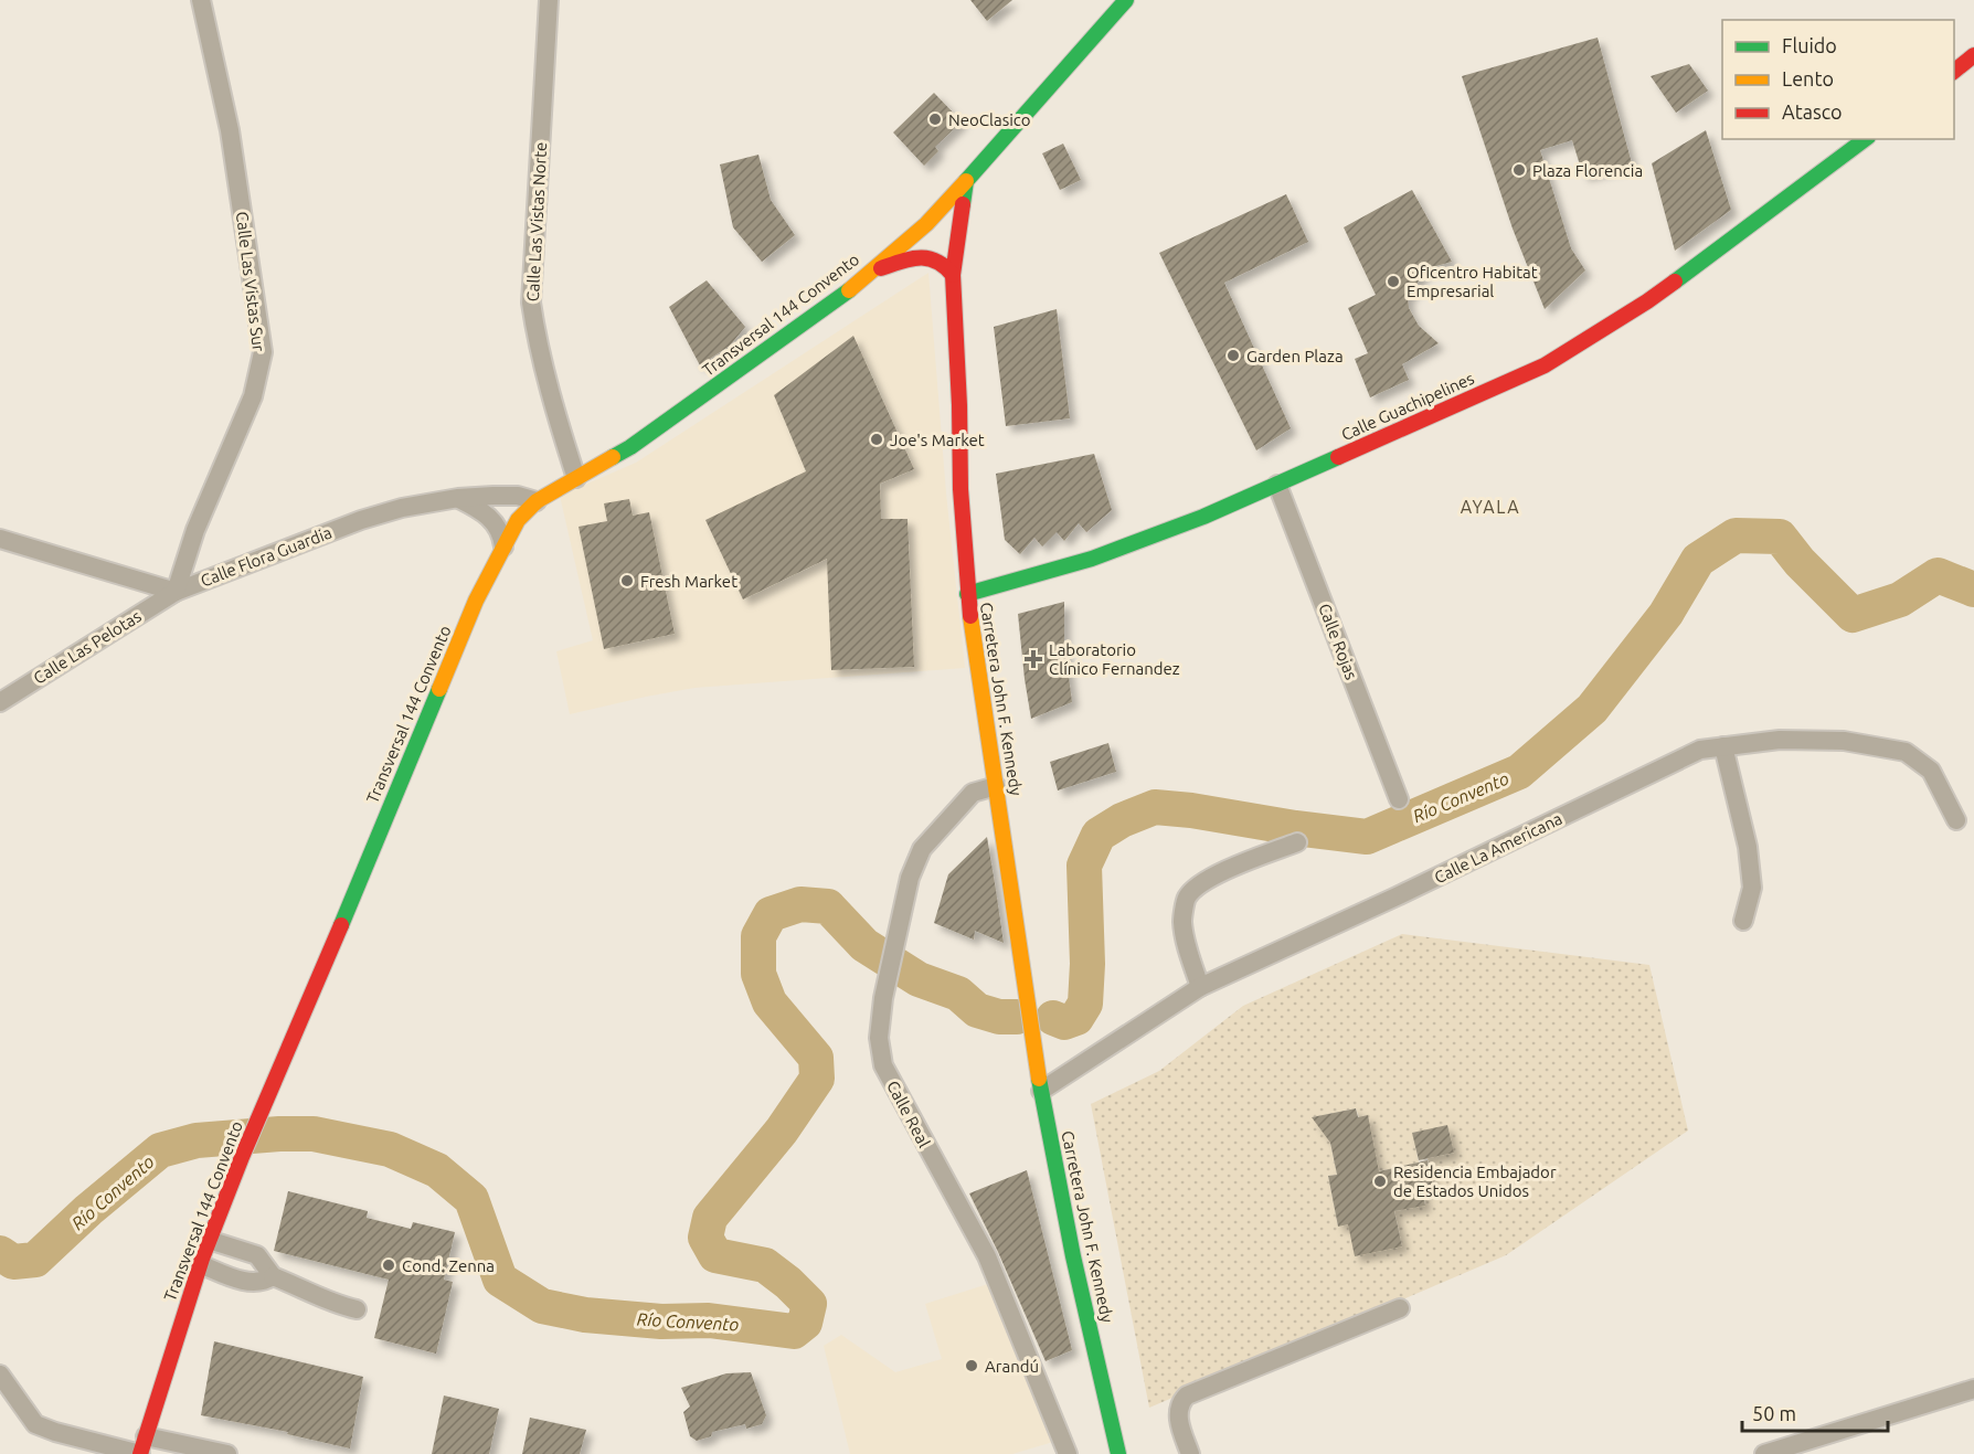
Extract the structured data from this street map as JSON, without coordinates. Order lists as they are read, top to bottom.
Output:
{
  "streets": {
    "street": [
      "Calle Las Vistas Norte",
      "Calle Las Vistas Sur",
      "Transversal 144 Convento",
      "Calle Guachipelines",
      "Calle Flora Guardia",
      "Calle Rojas",
      "Calle Las Pelotas",
      "Carretera John F. Kennedy",
      "Calle La Americana",
      "Calle Real"
    ]
  },
  "crossings": [
    ["Calle Las Vistas Norte", "Transversal 144 Convento"],
    ["Calle Las Vistas Sur", "Calle Flora Guardia"],
    ["Calle Las Vistas Sur", "Calle Las Pelotas"],
    ["Transversal 144 Convento", "Calle Flora Guardia"],
    ["Transversal 144 Convento", "Carretera John F. Kennedy"],
    ["Calle Guachipelines", "Calle Rojas"],
    ["Calle Guachipelines", "Carretera John F. Kennedy"],
    ["Calle Flora Guardia", "Calle Las Pelotas"],
    ["Carretera John F. Kennedy", "Calle La Americana"],
    ["Carretera John F. Kennedy", "Calle Real"]
  ],
  "districts": ["AYALA"],
  "water": ["Río Convento"],
  "places": {
    "other": [
      "NeoClasico",
      "Plaza Florencia",
      "Oficentro Habitat Empresarial",
      "Garden Plaza",
      "Joe's Market",
      "Fresh Market",
      "Residencia Embajador de Estados Unidos",
      "Cond. Zenna",
      "Arandú"
    ],
    "health": ["Laboratorio Clínico Fernandez"]
  },
  "legend": ["Fluido", "Lento", "Atasco"],
  "scale_bar": "50 m"
}
